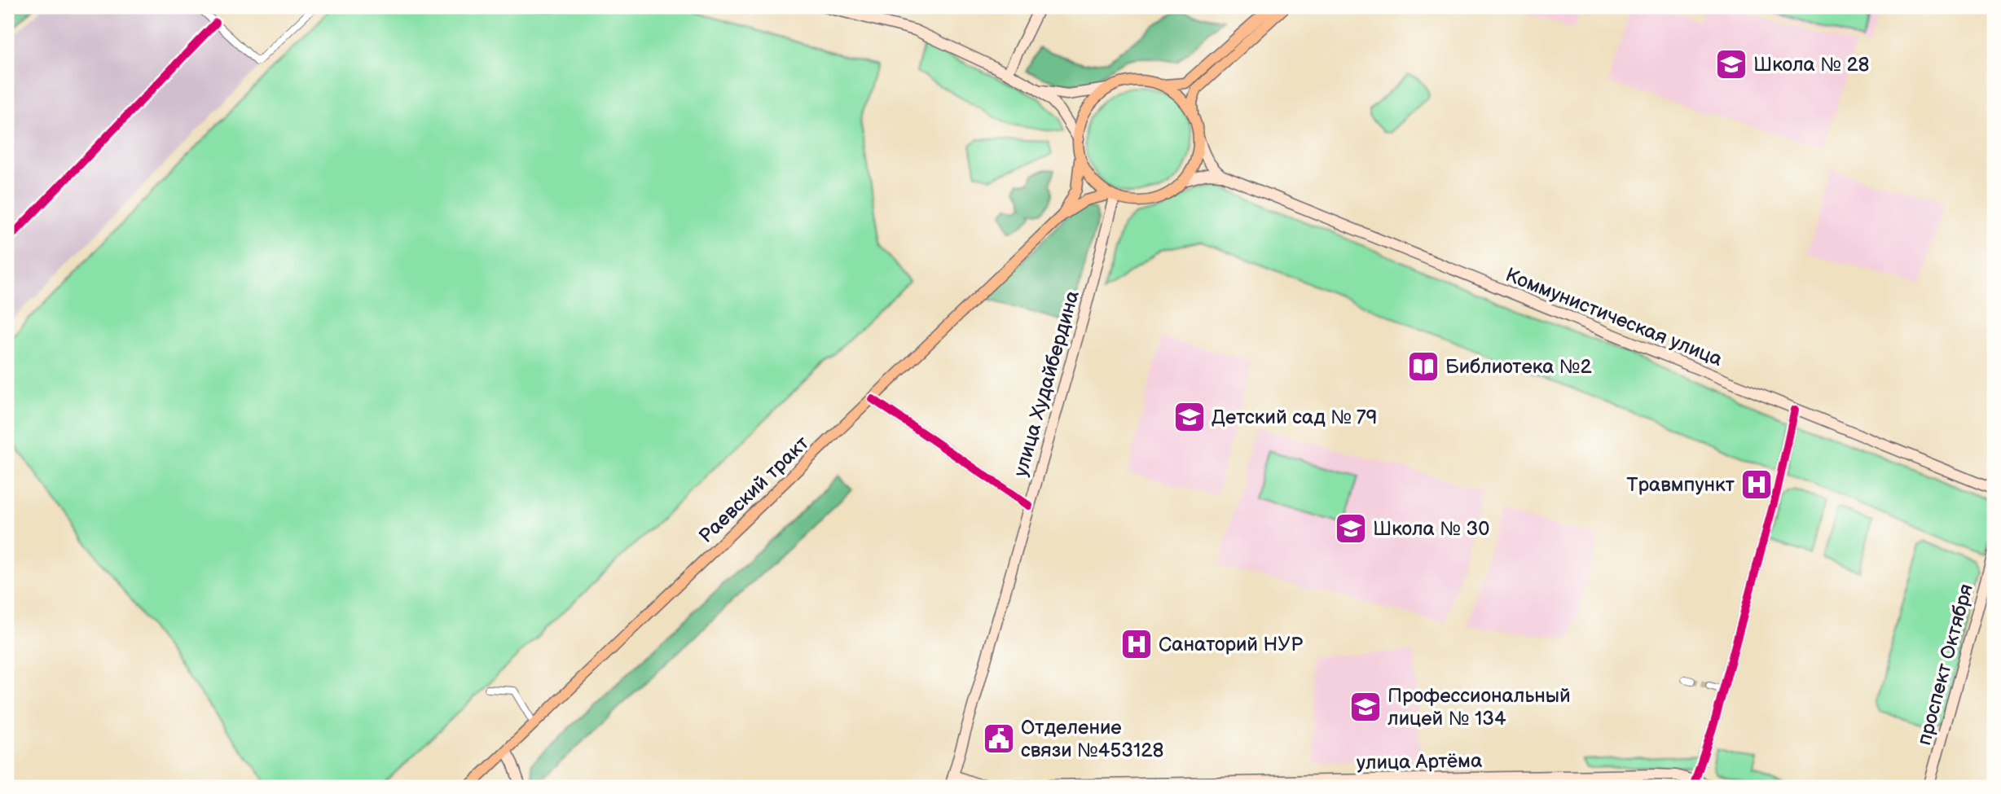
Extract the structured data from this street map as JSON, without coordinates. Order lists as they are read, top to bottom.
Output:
{
  "streets": {
    "main road": [
      "Коммунистическая улица",
      "улица Худайбердина",
      "Раевский тракт",
      "проспект Октября",
      "улица Артёма"
    ]
  },
  "crossings": [
    ["Коммунистическая улица", "улица Худайбердина"],
    ["Коммунистическая улица", "Раевский тракт"],
    ["улица Худайбердина", "Раевский тракт"],
    ["улица Худайбердина", "улица Артёма"]
  ],
  "places": {
    "school or university": [
      "Школа № 28",
      "Детский сад № 79",
      "Школа № 30",
      "Профессиональный лицей № 134"
    ],
    "library": ["Библиотека №2"],
    "hospital": ["Травмпункт", "Санаторий НУР"],
    "public building": ["Отделение связи №453128"]
  }
}
